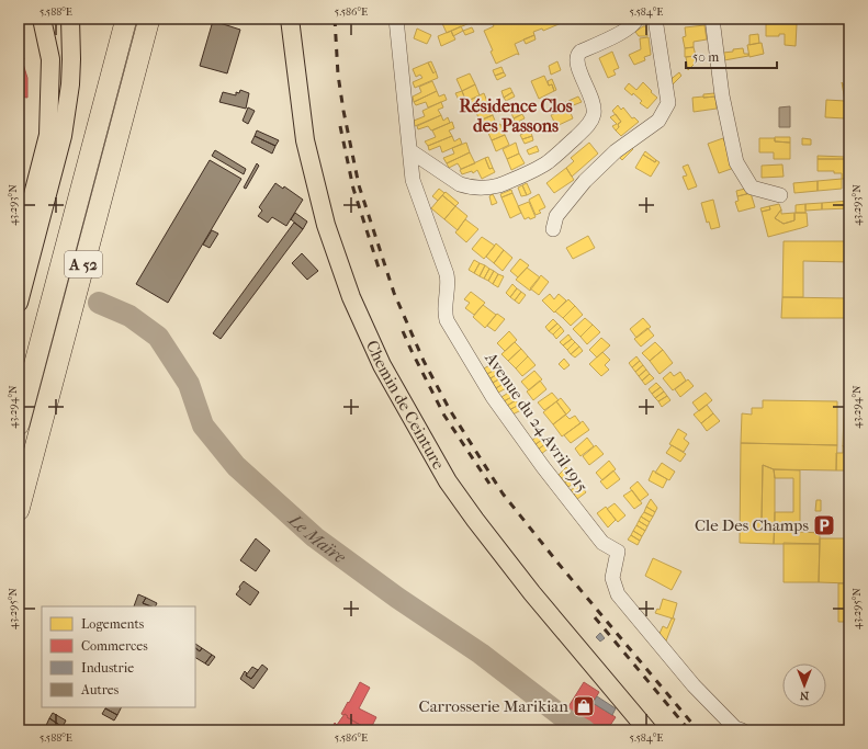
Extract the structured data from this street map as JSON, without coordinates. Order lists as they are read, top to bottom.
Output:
{
  "streets": {
    "highway": ["A 52"],
    "main road": ["Chemin de Ceinture"],
    "street": ["Avenue du 24 Avril 1915"]
  },
  "districts": ["Résidence Clos des Passons"],
  "water": ["Le Maïre"],
  "places": {
    "parking": ["Cle Des Champs"],
    "shop": ["Carrosserie Marikian"]
  },
  "legend": [
    "Logements",
    "Commerces",
    "Industrie",
    "Autres"
  ],
  "scale_bar": "50 m",
  "north": "bottom",
  "coordinates": [
    "5.588°E",
    "5.586°E",
    "5.584°E",
    "43.293°N",
    "43.294°N",
    "43.295°N"
  ]
}
